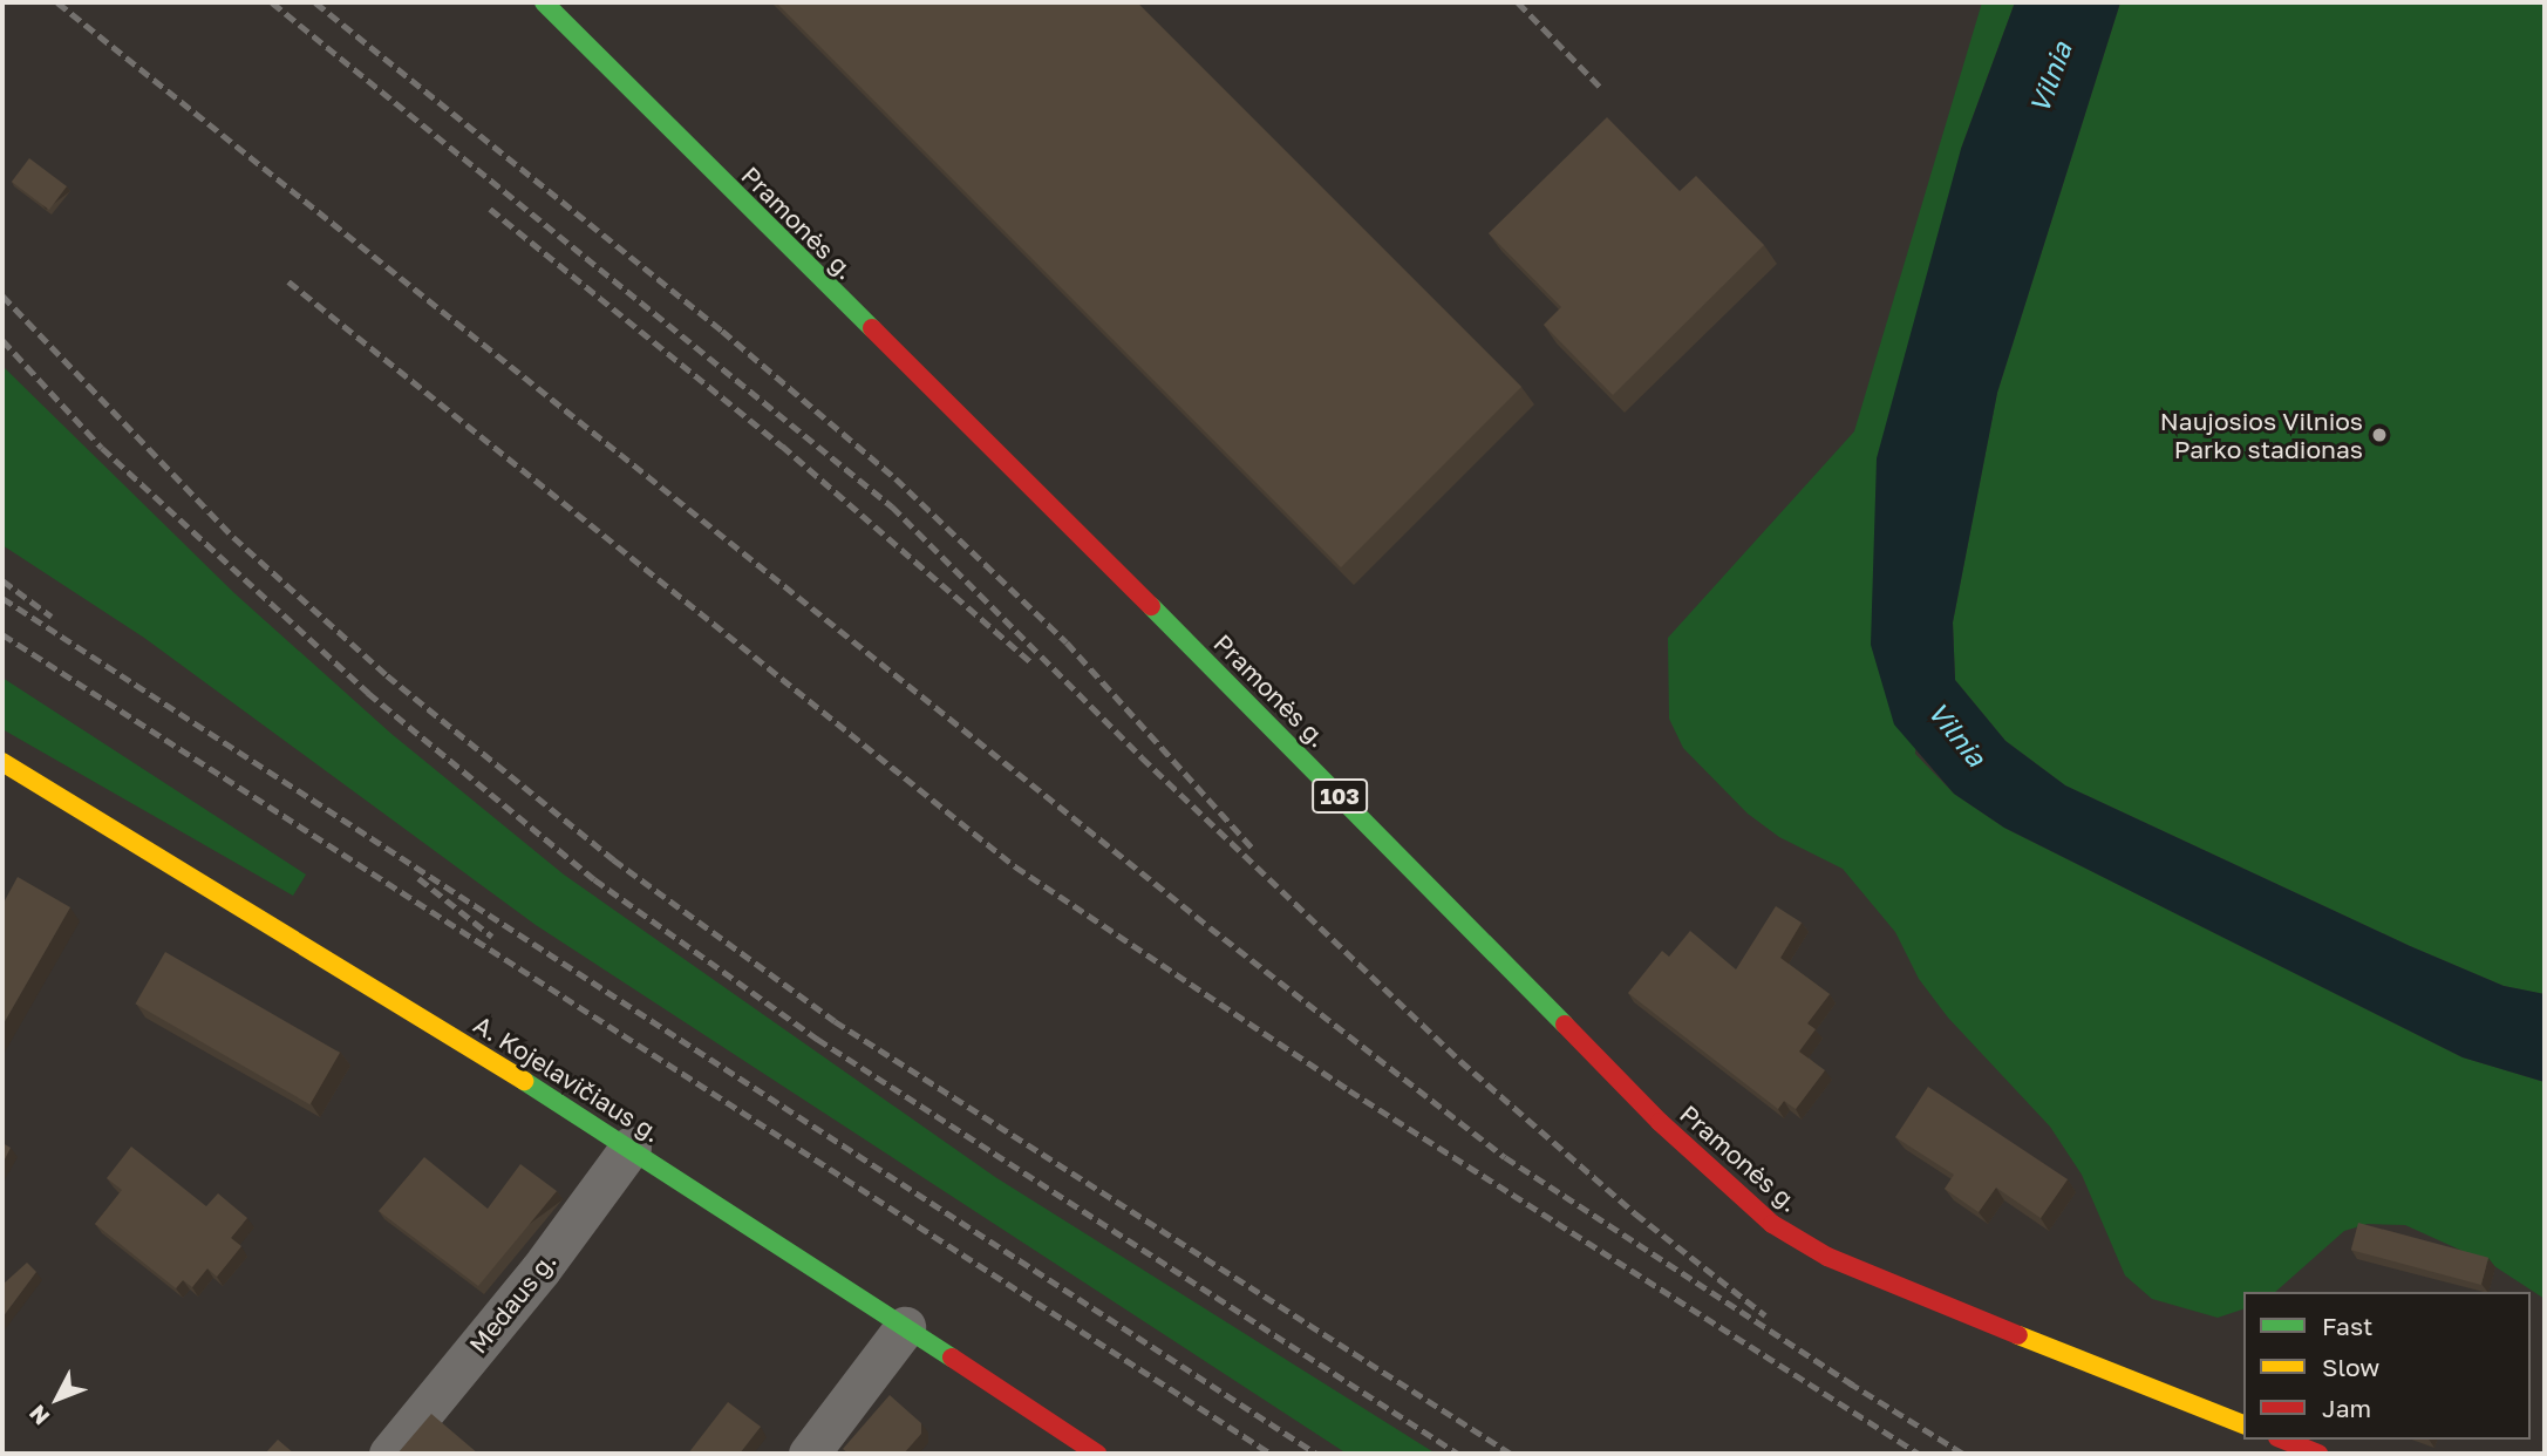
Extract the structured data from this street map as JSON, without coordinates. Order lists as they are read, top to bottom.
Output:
{
  "streets": {
    "main road": ["Pramonės g.", "103", "A. Kojelavičiaus g."],
    "street": ["Medaus g."]
  },
  "crossings": [
    ["A. Kojelavičiaus g.", "Medaus g."]
  ],
  "water": ["Vilnia"],
  "places": ["Naujosios Vilnios Parko stadionas"],
  "legend": ["Fast", "Slow", "Jam"],
  "north": "bottom left"
}
